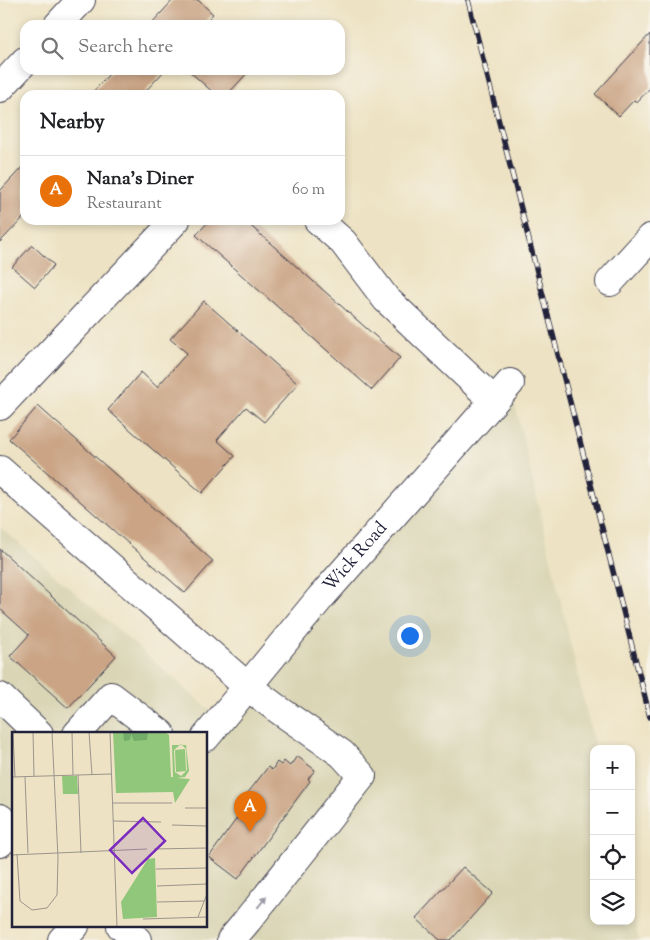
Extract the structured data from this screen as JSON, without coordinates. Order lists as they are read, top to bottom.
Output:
{
  "streets": {
    "street": ["Wick Road"]
  },
  "page": {
    "search": "Search here",
    "heading": "Nearby",
    "list": [
      {
        "mark": "A",
        "name": "Nana's Diner",
        "note": "Restaurant",
        "value": "60 m"
      }
    ],
    "map_buttons": ["+", "−"],
    "pins": "A"
  }
}
